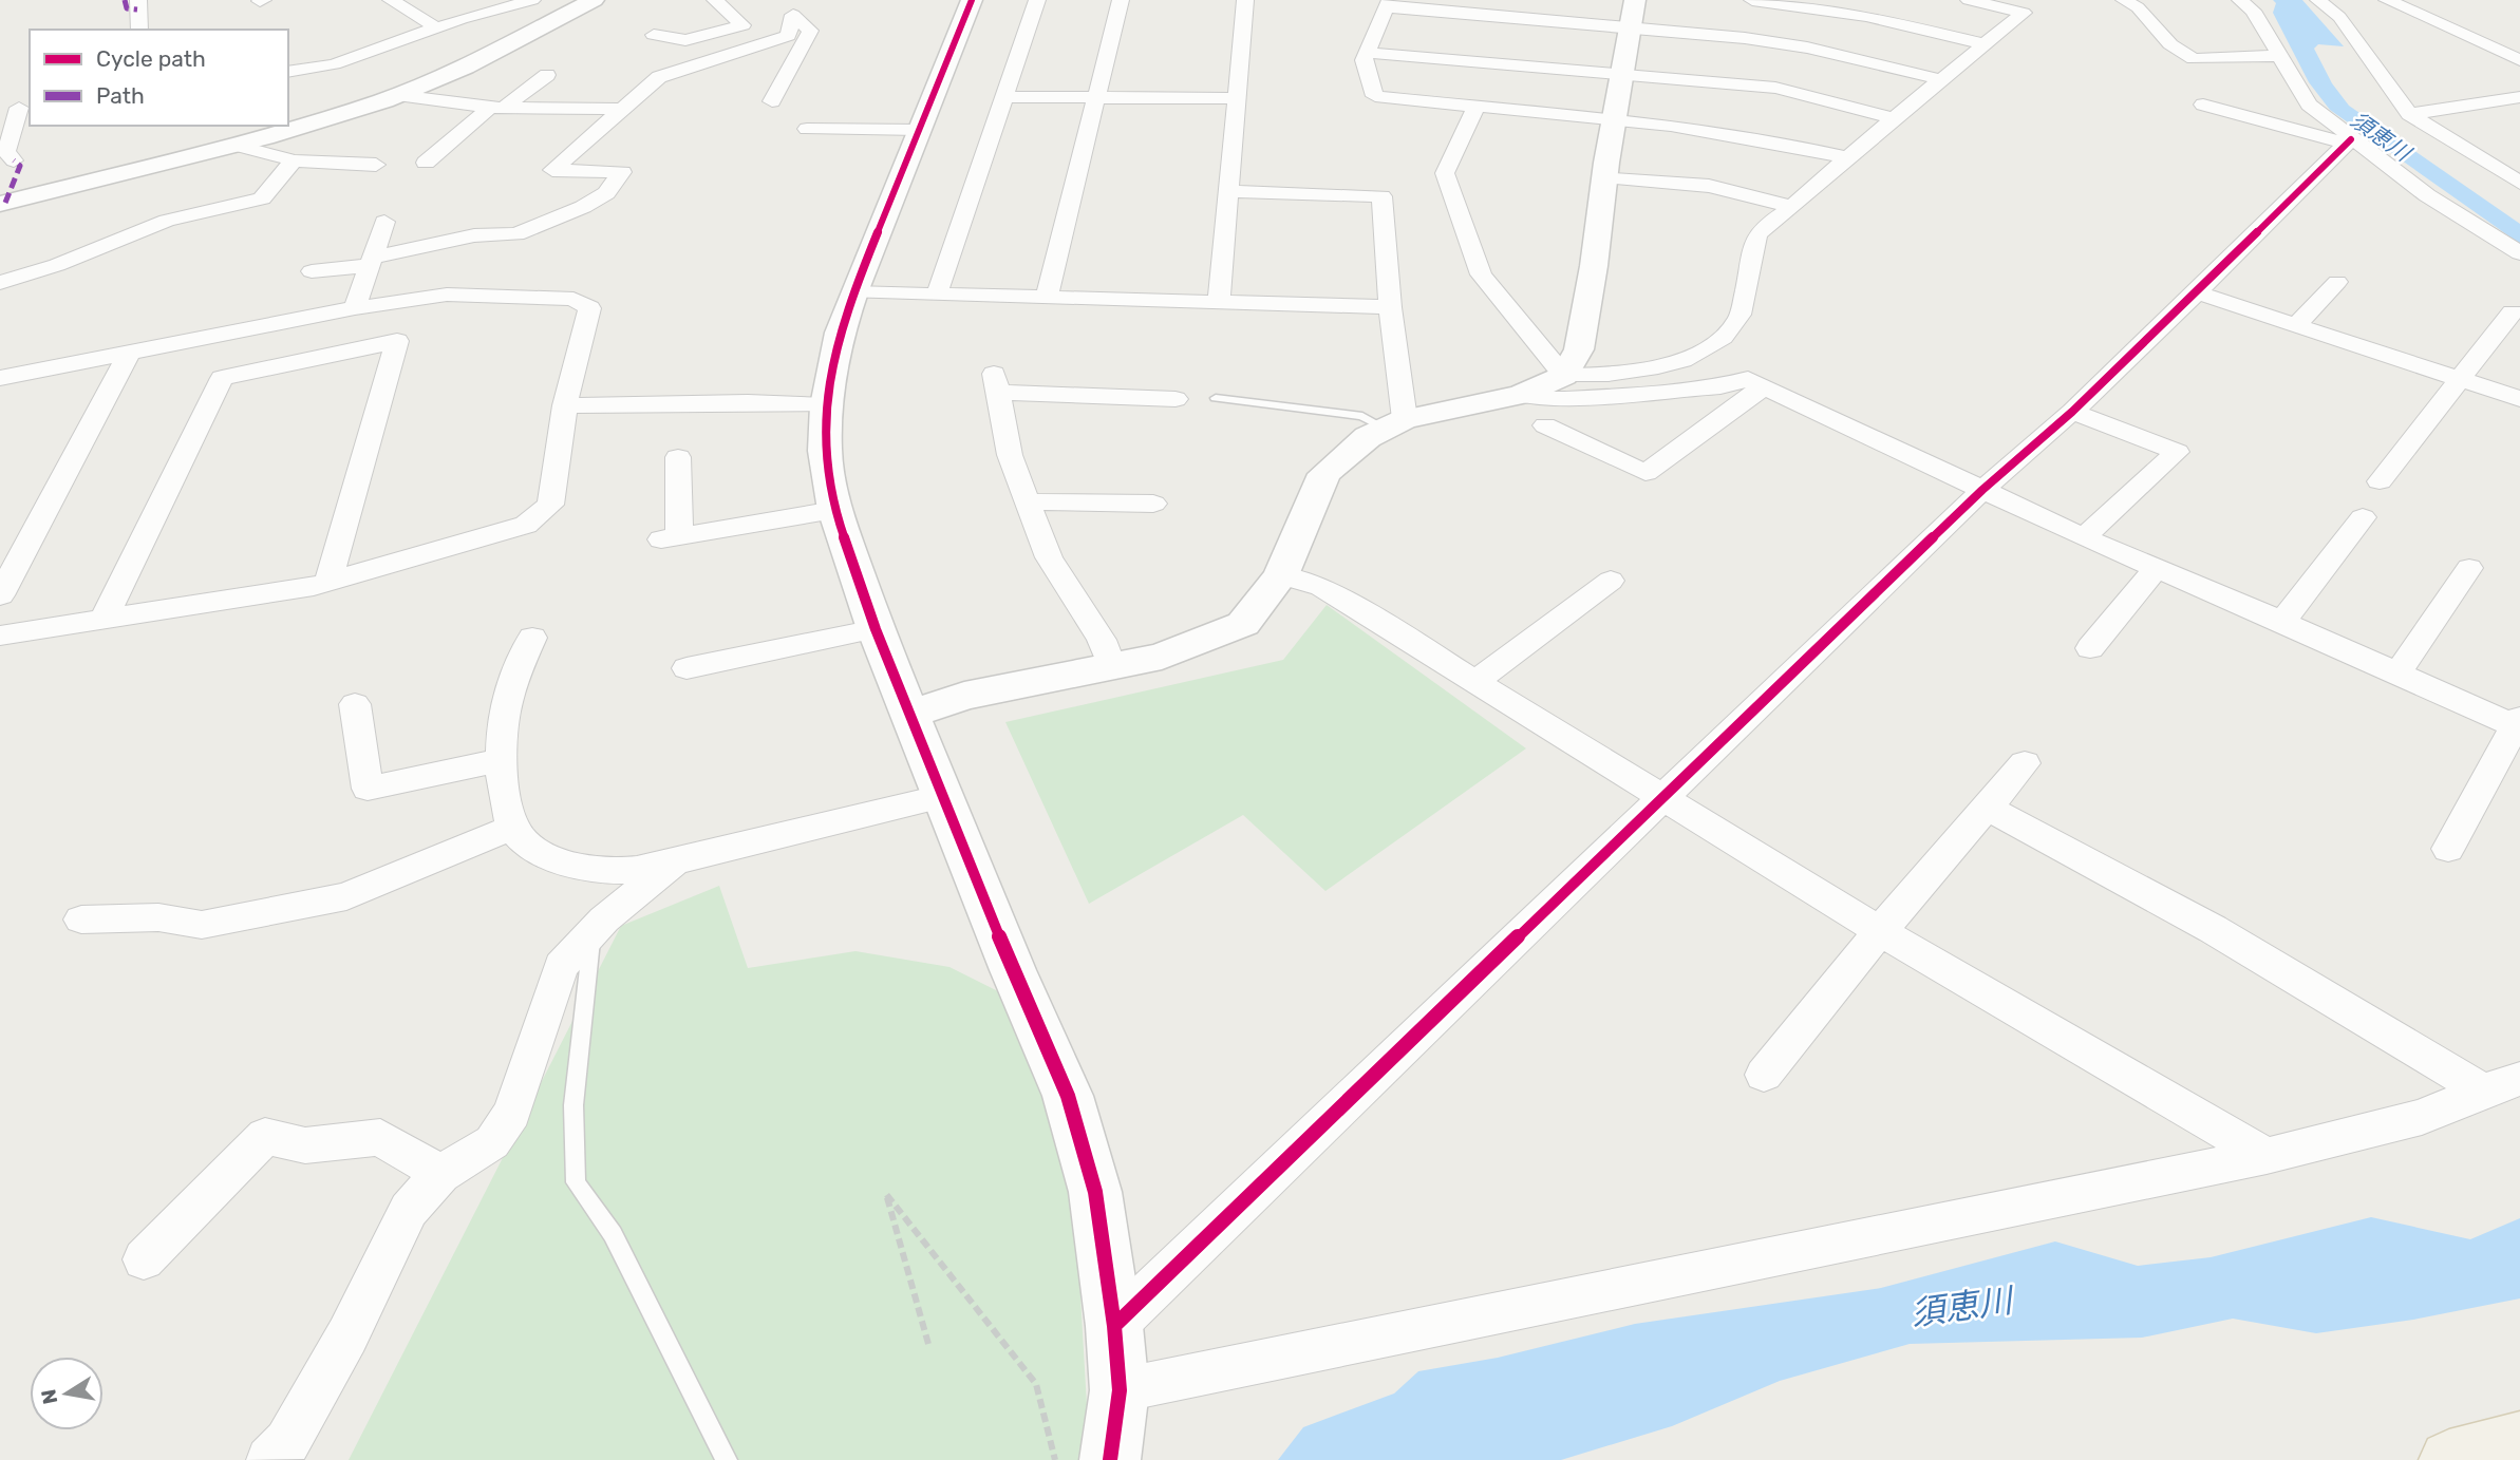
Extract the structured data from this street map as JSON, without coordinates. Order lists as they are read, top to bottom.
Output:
{
  "water": ["須恵川"],
  "legend": ["Cycle path", "Path"],
  "north": "left"
}
